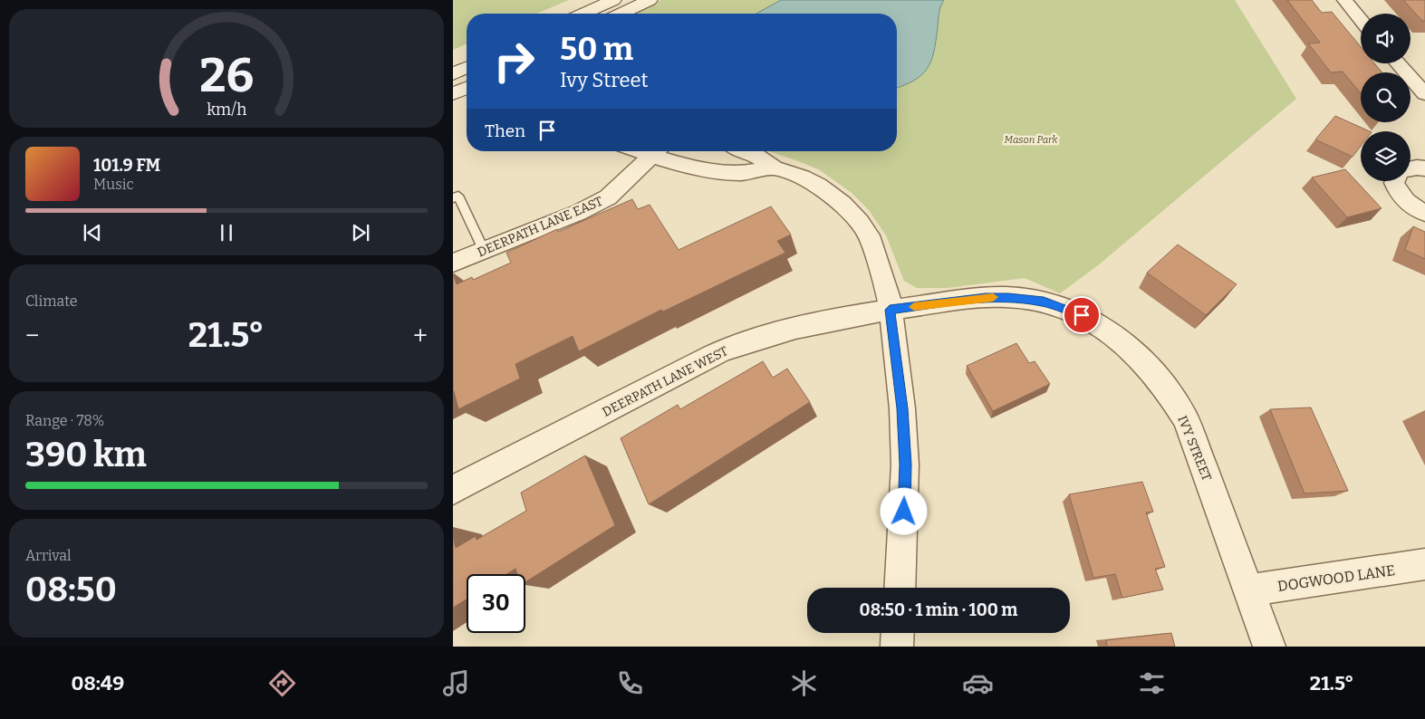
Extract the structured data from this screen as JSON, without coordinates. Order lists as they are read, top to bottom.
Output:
{
  "streets": {
    "street": [
      "DEERPATH LANE EAST",
      "DEERPATH LANE WEST",
      "IVY STREET",
      "DOGWOOD LANE"
    ]
  },
  "crossings": [
    ["DEERPATH LANE WEST", "IVY STREET"],
    ["IVY STREET", "DOGWOOD LANE"]
  ],
  "parks": ["Mason Park"],
  "page": {
    "turn": ["50 m", "Ivy Street"],
    "then": "Then",
    "song": ["101.9 FM", "Music"],
    "tile": [
      "Climate",
      ["Range · 78%", "390 km"],
      ["Arrival", "08:50"]
    ],
    "heat": ["−", "21.5°", "+"],
    "limit": "30",
    "trip": "08:50 · 1 min · 100 m",
    "tabs": ["08:49", "21.5°"],
    "gauge": ["26", "km/h"]
  }
}
